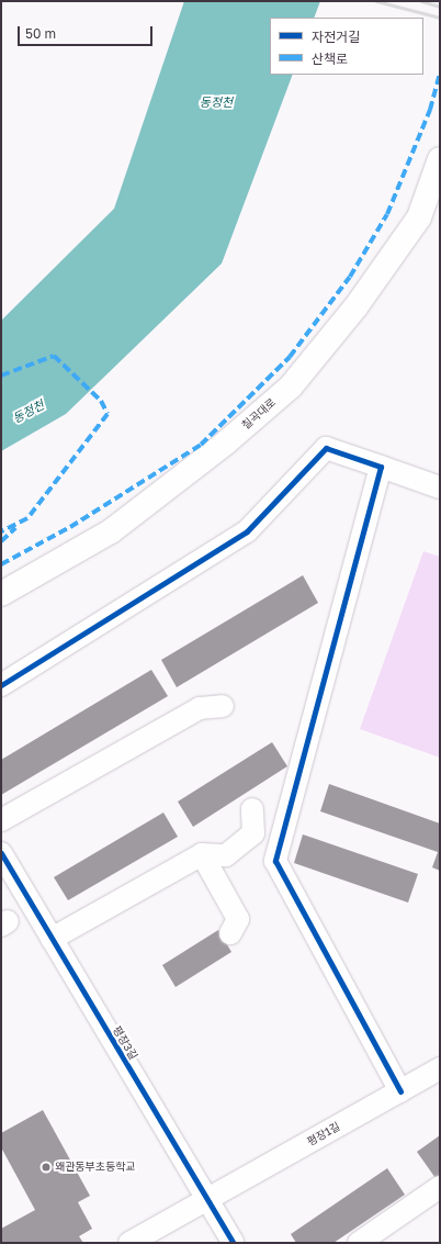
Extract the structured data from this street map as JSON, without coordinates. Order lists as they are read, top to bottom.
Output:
{
  "streets": {
    "main road": ["칠곡대로"],
    "street": ["평장3길", "평장1길"]
  },
  "crossings": [
    ["평장3길", "평장1길"]
  ],
  "water": ["동정천"],
  "places": ["왜관동부초등학교"],
  "legend": ["자전거길", "산책로"],
  "scale_bar": "50 m"
}
